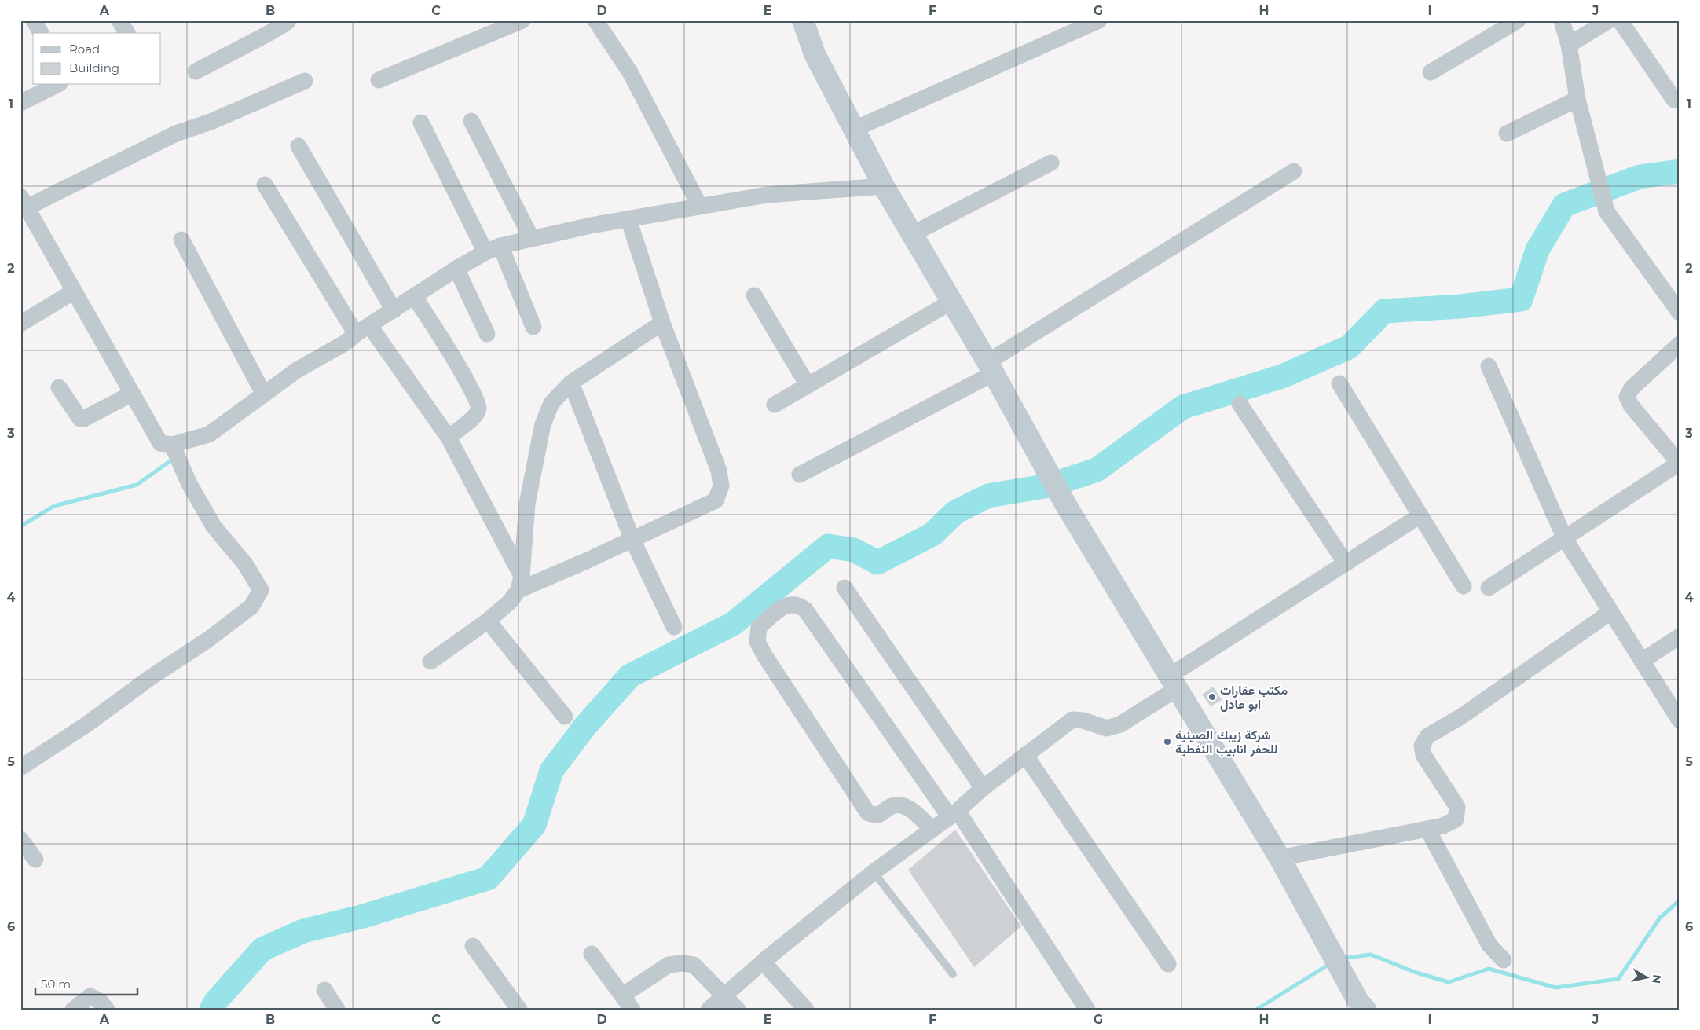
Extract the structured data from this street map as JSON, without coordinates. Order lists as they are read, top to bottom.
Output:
{
  "places": ["مكتب عقارات ابو عادل", "شركة زيبك الصينية للحفر انابيب النفطية"],
  "legend": ["Road", "Building"],
  "scale_bar": "50 m",
  "north": "right",
  "grid": {
    "columns": [
      "A",
      "B",
      "C",
      "D",
      "E",
      "F",
      "G",
      "H",
      "I",
      "J"
    ],
    "rows": [
      "1",
      "2",
      "3",
      "4",
      "5",
      "6"
    ]
  }
}
